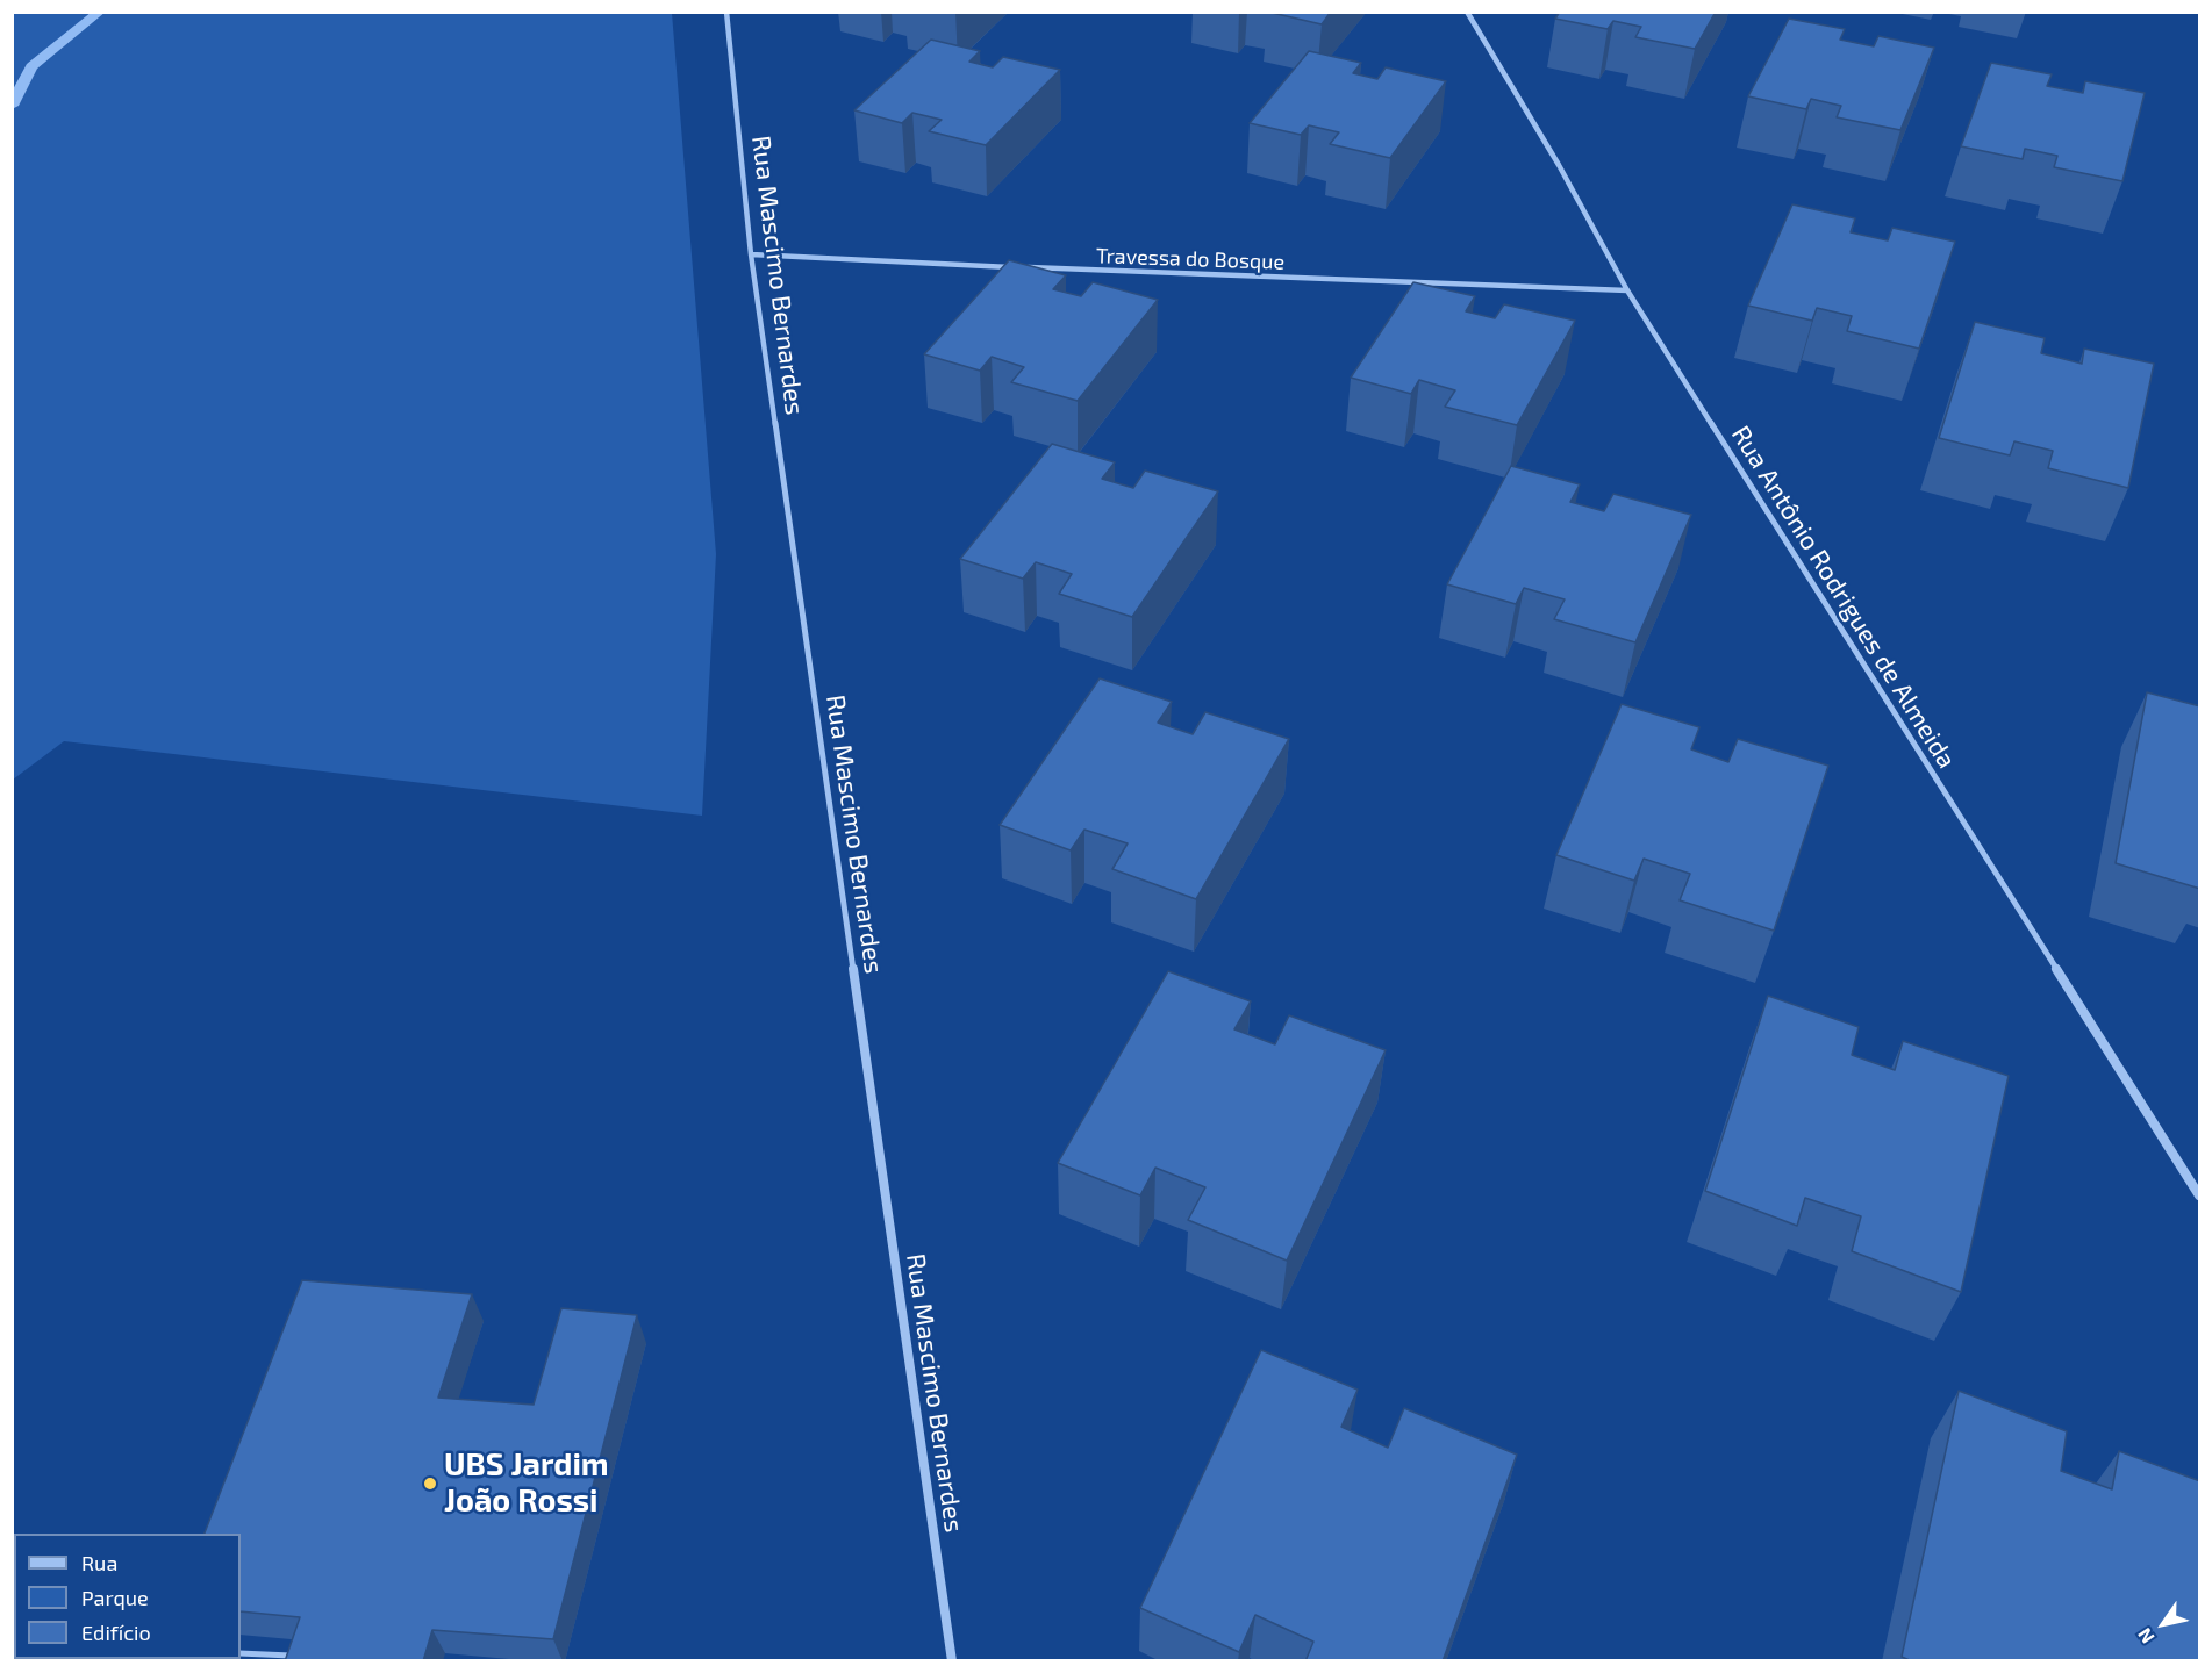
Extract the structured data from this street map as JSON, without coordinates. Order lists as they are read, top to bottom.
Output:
{
  "streets": {
    "street": ["Travessa do Bosque", "Rua Mascimo Bernardes", "Rua Antônio Rodrigues de Almeida"]
  },
  "crossings": [
    ["Travessa do Bosque", "Rua Mascimo Bernardes"],
    ["Travessa do Bosque", "Rua Antônio Rodrigues de Almeida"]
  ],
  "places": ["UBS Jardim João Rossi"],
  "legend": ["Rua", "Parque", "Edifício"],
  "north": "bottom left"
}
